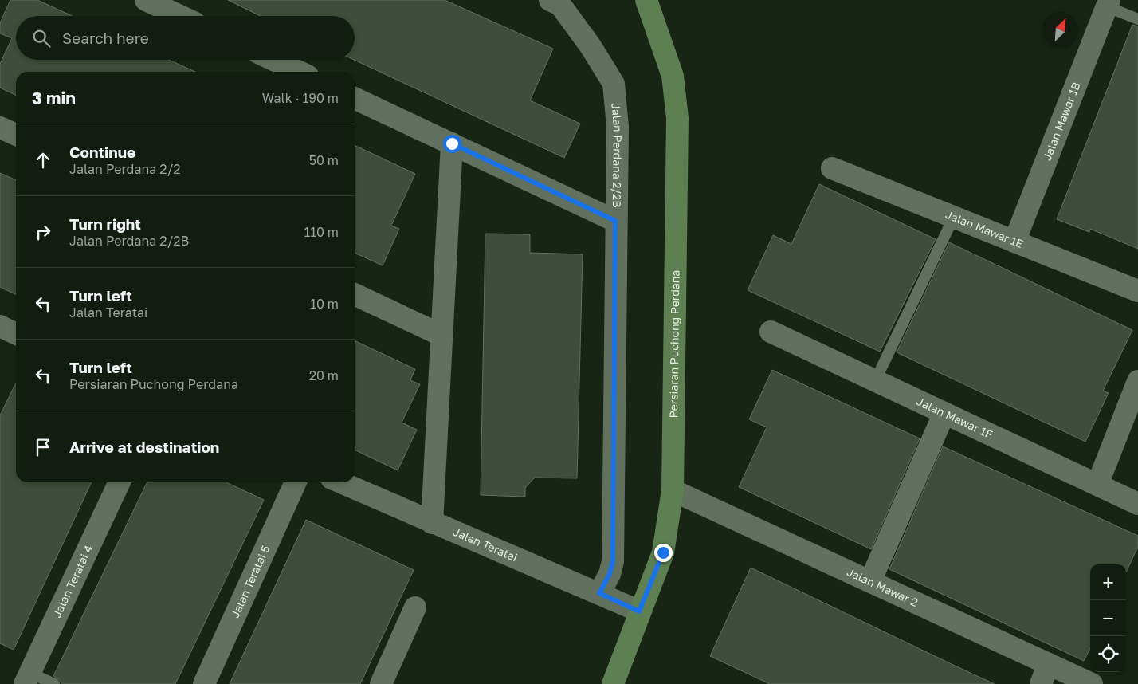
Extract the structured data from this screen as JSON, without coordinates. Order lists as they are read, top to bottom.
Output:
{
  "streets": {
    "street": [
      "Jalan Mawar 1B",
      "Jalan Perdana 2/2B",
      "Jalan Mawar 1E",
      "Persiaran Puchong Perdana",
      "Jalan Mawar 1F",
      "Jalan Teratai",
      "Jalan Teratai 4",
      "Jalan Teratai 5",
      "Jalan Mawar 2"
    ]
  },
  "crossings": [
    ["Jalan Mawar 1B", "Jalan Mawar 1E"],
    ["Jalan Perdana 2/2B", "Jalan Teratai"],
    ["Persiaran Puchong Perdana", "Jalan Teratai"],
    ["Persiaran Puchong Perdana", "Jalan Mawar 2"]
  ],
  "north": "top right",
  "page": {
    "search": "Search here",
    "heading": ["3 min", "Walk · 190 m"],
    "list": [
      ["Continue", "Jalan Perdana 2/2", "50 m"],
      ["Turn right", "Jalan Perdana 2/2B", "110 m"],
      ["Turn left", "Jalan Teratai", "10 m"],
      ["Turn left", "Persiaran Puchong Perdana", "20 m"],
      "Arrive at destination"
    ],
    "map_buttons": ["+", "−"]
  }
}
